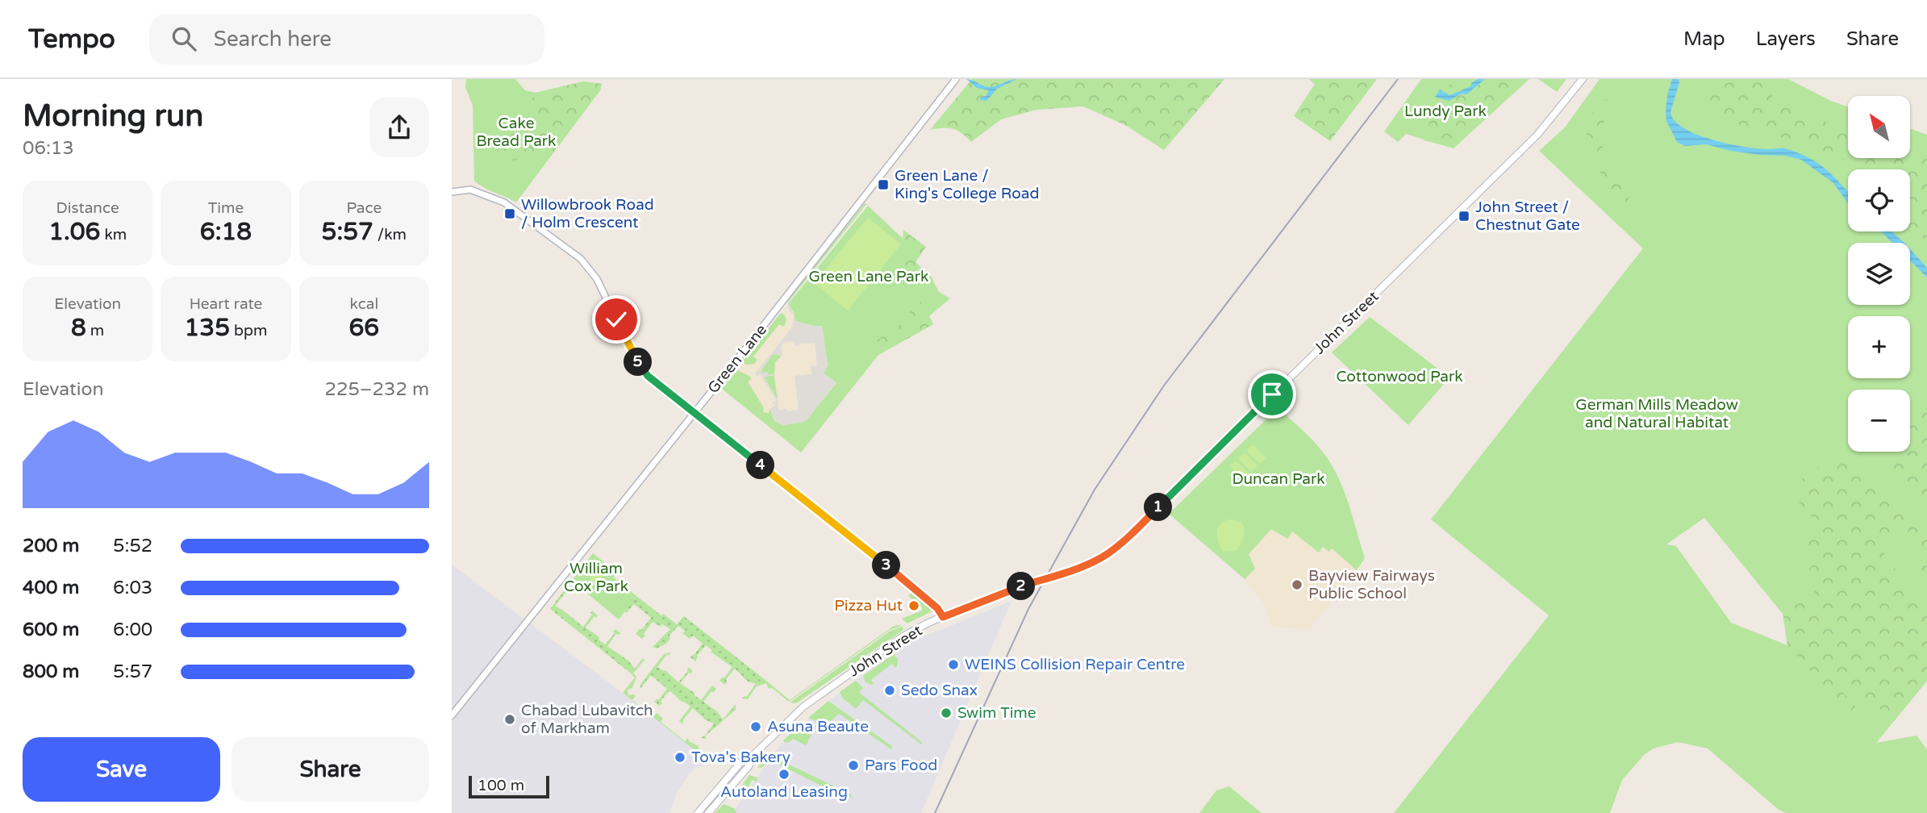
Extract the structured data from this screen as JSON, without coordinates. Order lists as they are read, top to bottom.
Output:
{
  "streets": {
    "main road": ["John Street"],
    "street": ["Green Lane"]
  },
  "parks": [
    "Lundy Park",
    "Cake Bread Park",
    "Green Lane Park",
    "Cottonwood Park",
    "German Mills Meadow and Natural Habitat",
    "Duncan Park",
    "William Cox Park"
  ],
  "places": {
    "transit": ["Green Lane / King's College Road", "Willowbrook Road / Holm Crescent", "John Street / Chestnut Gate"],
    "other": [
      "Bayview Fairways Public School",
      "Pizza Hut",
      "WEINS Collision Repair Centre",
      "Sedo Snax",
      "Swim Time",
      "Chabad Lubavitch of Markham",
      "Asuna Beaute",
      "Tova's Bakery",
      "Pars Food",
      "Autoland Leasing"
    ]
  },
  "scale_bar": "100 m",
  "north": "top left",
  "page": {
    "header": "Tempo",
    "search": "Search here",
    "nav": ["Map", "Layers", "Share"],
    "heading": ["Morning run", "06:13"],
    "map_buttons": ["+", "−"],
    "stats": [
      ["Distance", "1.06 km"],
      ["Time", "6:18"],
      ["Pace", "5:57 /km"],
      ["Elevation", "8 m"],
      ["Heart rate", "135 bpm"],
      ["kcal", "66"]
    ],
    "pins": [
      "5",
      "4",
      "1",
      "3",
      "2"
    ],
    "chart": ["Elevation", "225–232 m"],
    "list": [
      {
        "name": "200 m",
        "note": "5:52"
      },
      {
        "name": "400 m",
        "note": "6:03"
      },
      {
        "name": "600 m",
        "note": "6:00"
      },
      {
        "name": "800 m",
        "note": "5:57"
      }
    ],
    "buttons": ["Save", "Share"],
    "scale": "100 m"
  }
}
